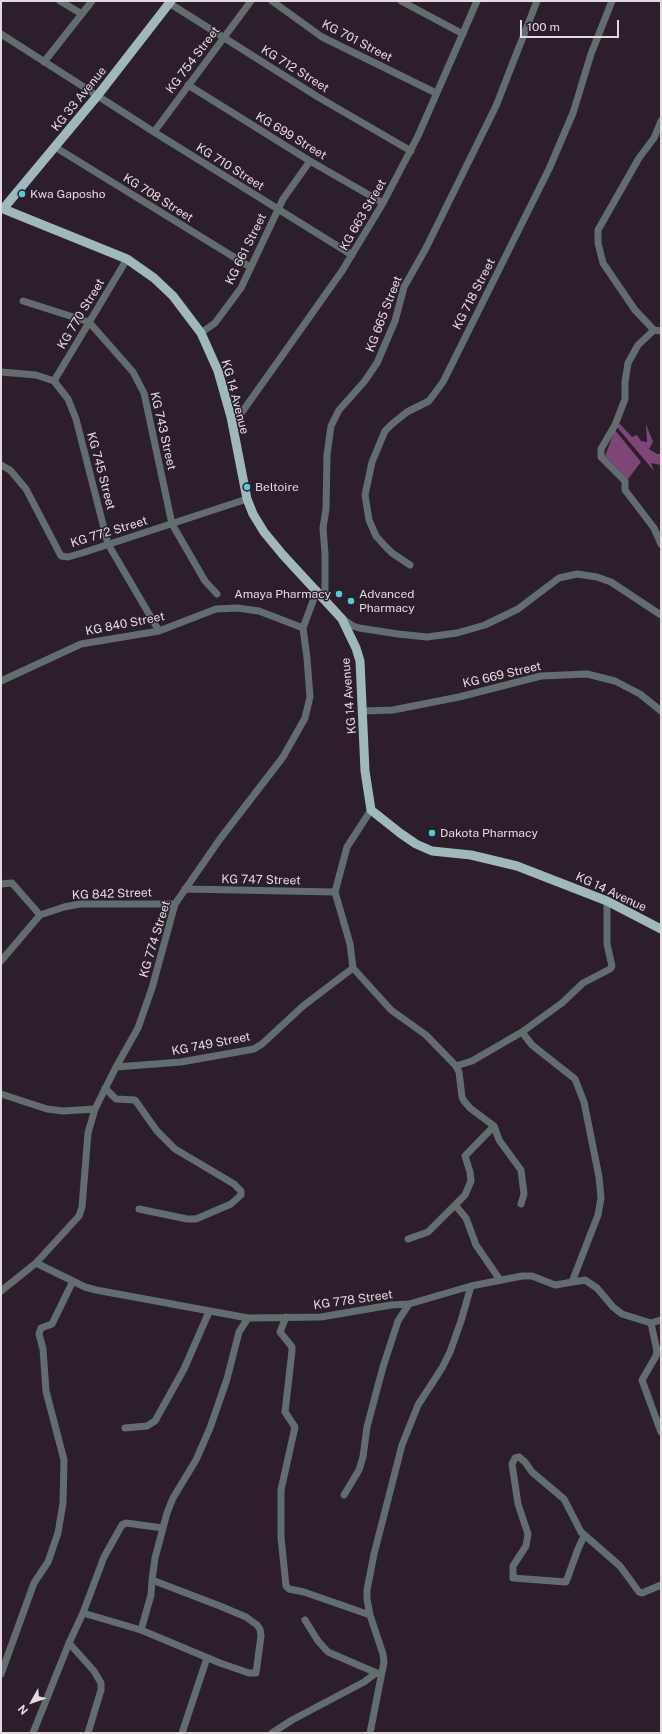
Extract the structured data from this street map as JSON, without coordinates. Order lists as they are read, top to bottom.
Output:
{
  "streets": {
    "main road": ["KG 33 Avenue", "KG 14 Avenue"],
    "street": [
      "KG 701 Street",
      "KG 754 Street",
      "KG 712 Street",
      "KG 699 Street",
      "KG 710 Street",
      "KG 708 Street",
      "KG 663 Street",
      "KG 661 Street",
      "KG 718 Street",
      "KG 770 Street",
      "KG 665 Street",
      "KG 743 Street",
      "KG 745 Street",
      "KG 772 Street",
      "KG 840 Street",
      "KG 669 Street",
      "KG 747 Street",
      "KG 842 Street",
      "KG 774 Street",
      "KG 749 Street",
      "KG 778 Street"
    ]
  },
  "crossings": [
    ["KG 701 Street", "KG 663 Street"],
    ["KG 754 Street", "KG 712 Street"],
    ["KG 754 Street", "KG 699 Street"],
    ["KG 754 Street", "KG 710 Street"],
    ["KG 712 Street", "KG 33 Avenue"],
    ["KG 712 Street", "KG 663 Street"],
    ["KG 33 Avenue", "KG 710 Street"],
    ["KG 33 Avenue", "KG 708 Street"],
    ["KG 33 Avenue", "KG 14 Avenue"],
    ["KG 699 Street", "KG 663 Street"],
    ["KG 699 Street", "KG 661 Street"],
    ["KG 710 Street", "KG 663 Street"],
    ["KG 710 Street", "KG 661 Street"],
    ["KG 708 Street", "KG 661 Street"],
    ["KG 663 Street", "KG 14 Avenue"],
    ["KG 661 Street", "KG 14 Avenue"],
    ["KG 770 Street", "KG 14 Avenue"],
    ["KG 770 Street", "KG 743 Street"],
    ["KG 770 Street", "KG 745 Street"],
    ["KG 665 Street", "KG 14 Avenue"],
    ["KG 14 Avenue", "KG 772 Street"],
    ["KG 14 Avenue", "KG 669 Street"],
    ["KG 14 Avenue", "KG 774 Street"],
    ["KG 743 Street", "KG 772 Street"],
    ["KG 745 Street", "KG 772 Street"],
    ["KG 745 Street", "KG 840 Street"],
    ["KG 840 Street", "KG 774 Street"],
    ["KG 747 Street", "KG 774 Street"],
    ["KG 842 Street", "KG 774 Street"],
    ["KG 774 Street", "KG 749 Street"],
    ["KG 774 Street", "KG 778 Street"]
  ],
  "places": [
    "Kwa Gaposho",
    "Beltoire",
    "Amaya Pharmacy",
    "Advanced Pharmacy",
    "Dakota Pharmacy"
  ],
  "scale_bar": "100 m",
  "north": "bottom left"
}
